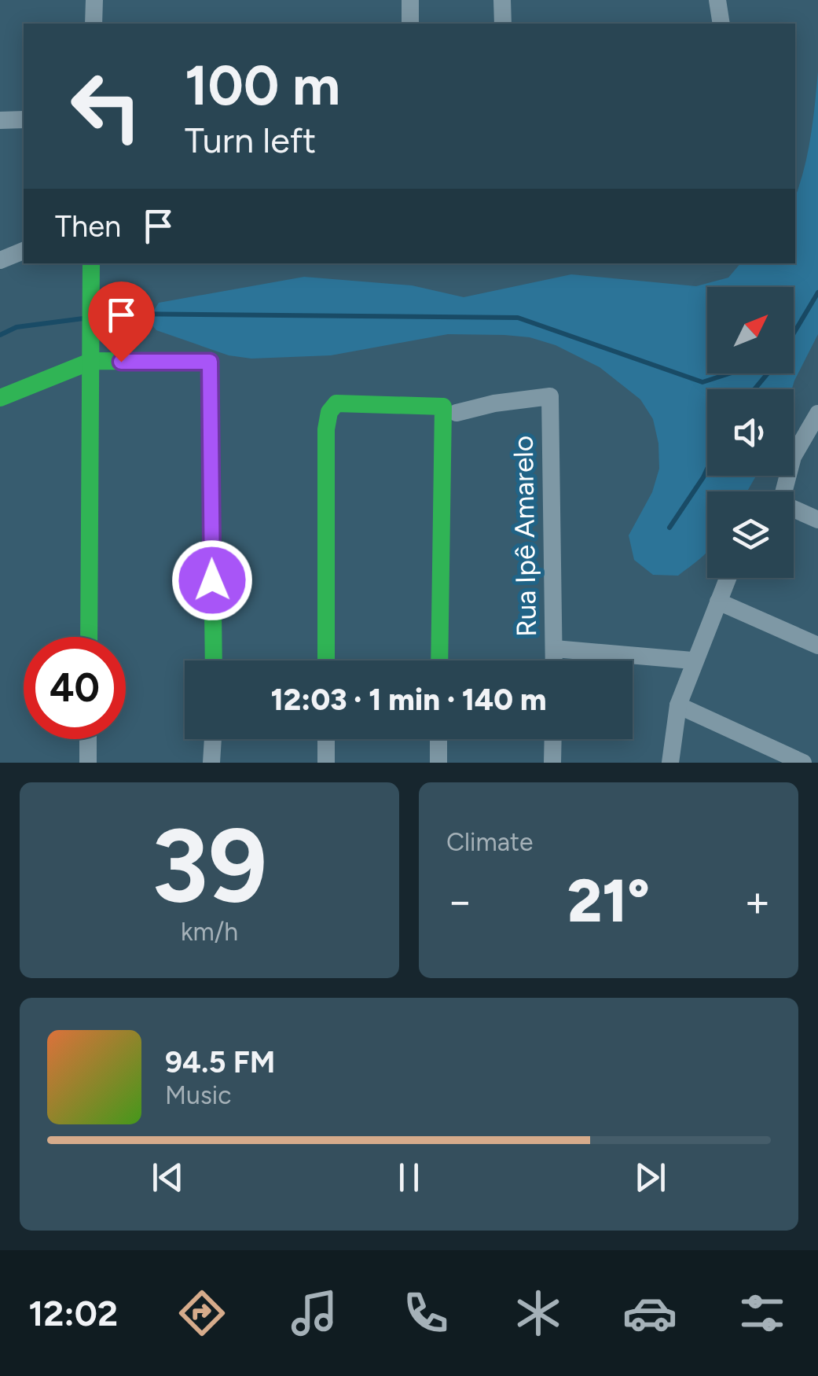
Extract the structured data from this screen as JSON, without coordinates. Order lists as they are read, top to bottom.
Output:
{
  "streets": {
    "street": ["Rua Ipê Amarelo"]
  },
  "north": "top right",
  "page": {
    "turn": ["100 m", "Turn left"],
    "then": "Then",
    "limit": "40",
    "trip": "12:03 · 1 min · 140 m",
    "tile": [
      ["39", "km/h"],
      "Climate"
    ],
    "heat": ["−", "21°", "+"],
    "song": ["94.5 FM", "Music"],
    "tabs": "12:02"
  }
}
